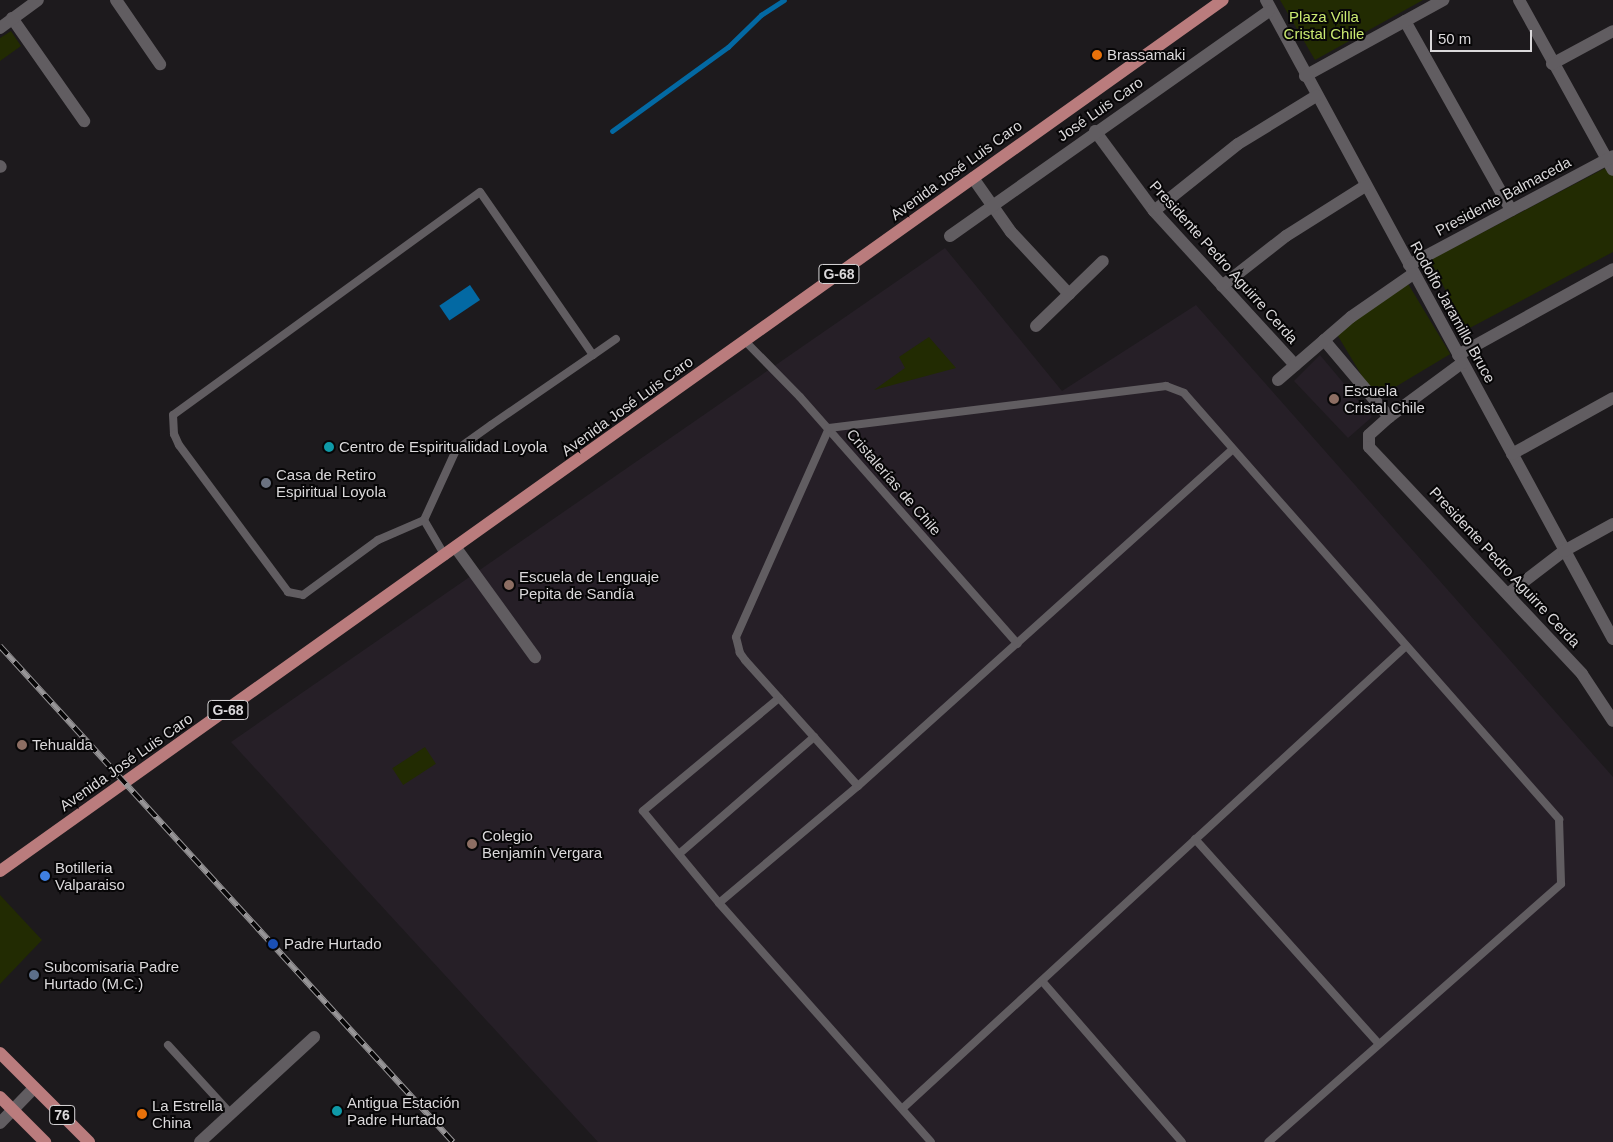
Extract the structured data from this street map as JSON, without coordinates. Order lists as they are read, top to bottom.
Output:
{
  "streets": {
    "main road": ["Avenida José Luis Caro", "G-68", "76"],
    "street": [
      "José Luis Caro",
      "Presidente Balmaceda",
      "Presidente Pedro Aguirre Cerda",
      "Rodolfo Jaramillo Bruce"
    ],
    "lane": ["Cristalerías de Chile"]
  },
  "crossings": [
    ["José Luis Caro", "Presidente Pedro Aguirre Cerda"],
    ["José Luis Caro", "Rodolfo Jaramillo Bruce"],
    ["Avenida José Luis Caro", "Cristalerías de Chile"],
    ["Presidente Balmaceda", "Presidente Pedro Aguirre Cerda"],
    ["Presidente Balmaceda", "Rodolfo Jaramillo Bruce"]
  ],
  "parks": ["Plaza Villa Cristal Chile"],
  "places": [
    "Brassamaki",
    "Escuela Cristal Chile",
    "Centro de Espiritualidad Loyola",
    "Casa de Retiro Espiritual Loyola",
    "Escuela de Lenguaje Pepita de Sandía",
    "Tehualda",
    "Colegio Benjamín Vergara",
    "Botilleria Valparaiso",
    "Padre Hurtado",
    "Subcomisaria Padre Hurtado (M.C.)",
    "Antigua Estación Padre Hurtado",
    "La Estrella China"
  ],
  "scale_bar": "50 m"
}
